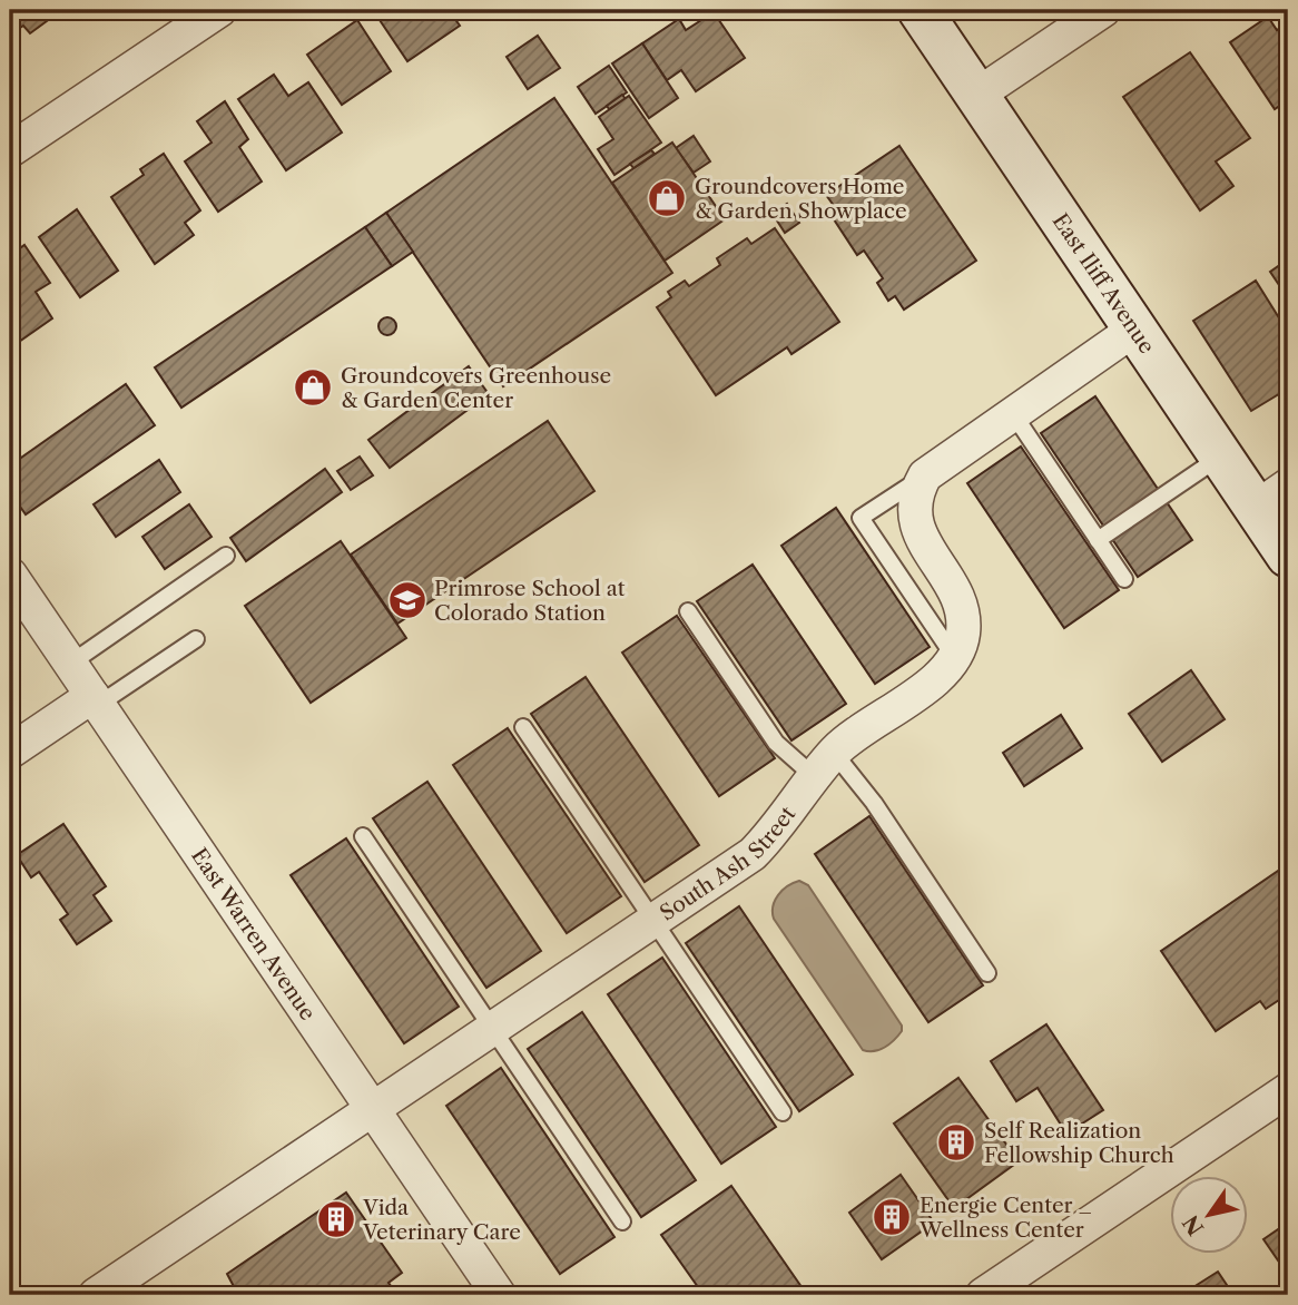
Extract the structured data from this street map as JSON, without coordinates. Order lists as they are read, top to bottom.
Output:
{
  "streets": {
    "street": ["East Iliff Avenue", "South Ash Street", "East Warren Avenue"]
  },
  "crossings": [
    ["South Ash Street", "East Warren Avenue"]
  ],
  "places": {
    "shop": ["Groundcovers Home & Garden Showplace", "Groundcovers Greenhouse & Garden Center"],
    "school or university": ["Primrose School at Colorado Station"],
    "building": ["Self Realization Fellowship Church", "Energie Center _ Wellness Center", "Vida Veterinary Care"]
  },
  "north": "bottom left"
}
